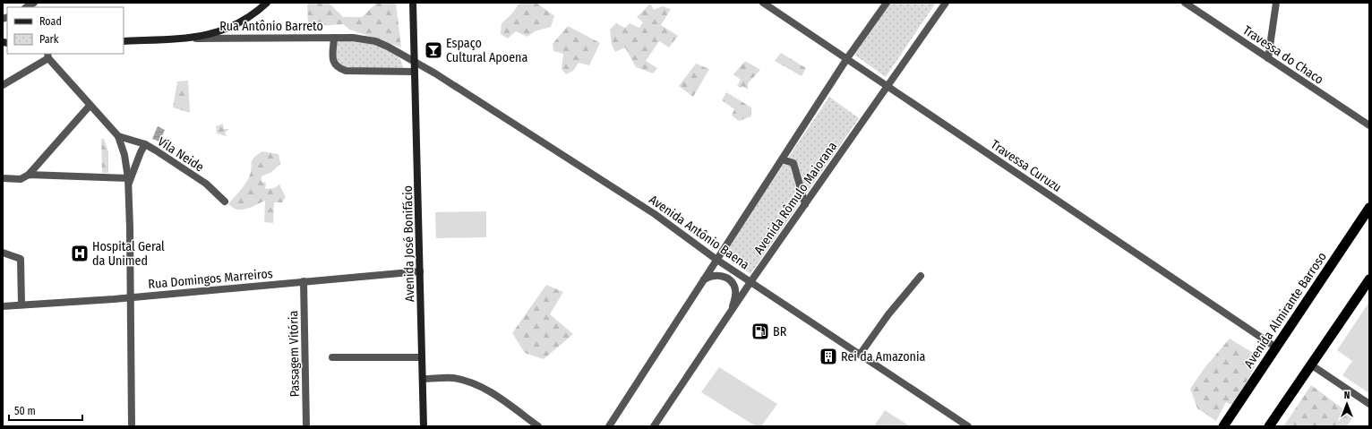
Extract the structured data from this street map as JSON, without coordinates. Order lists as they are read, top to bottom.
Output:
{
  "streets": {
    "highway": ["Avenida Almirante Barroso"],
    "main road": ["Rua Antônio Barreto", "Avenida José Bonifácio"],
    "street": [
      "Travessa do Chaco",
      "Vila Neide",
      "Travessa Curuzu",
      "Avenida Rômulo Maiorana",
      "Avenida Antônio Baena",
      "Rua Domingos Marreiros",
      "Passagem Vitória"
    ]
  },
  "crossings": [
    ["Rua Antônio Barreto", "Avenida Antônio Baena"],
    ["Rua Antônio Barreto", "Avenida José Bonifácio"],
    ["Travessa Curuzu", "Avenida Rômulo Maiorana"],
    ["Travessa Curuzu", "Avenida Almirante Barroso"],
    ["Avenida Rômulo Maiorana", "Avenida Antônio Baena"],
    ["Avenida Antônio Baena", "Avenida José Bonifácio"],
    ["Avenida José Bonifácio", "Rua Domingos Marreiros"],
    ["Rua Domingos Marreiros", "Passagem Vitória"]
  ],
  "places": {
    "bar": ["Espaço Cultural Apoena"],
    "hospital": ["Hospital Geral da Unimed"],
    "fuel station": ["BR"],
    "building": ["Rei da Amazonia"]
  },
  "legend": ["Road", "Park"],
  "scale_bar": "50 m",
  "north": "top"
}
